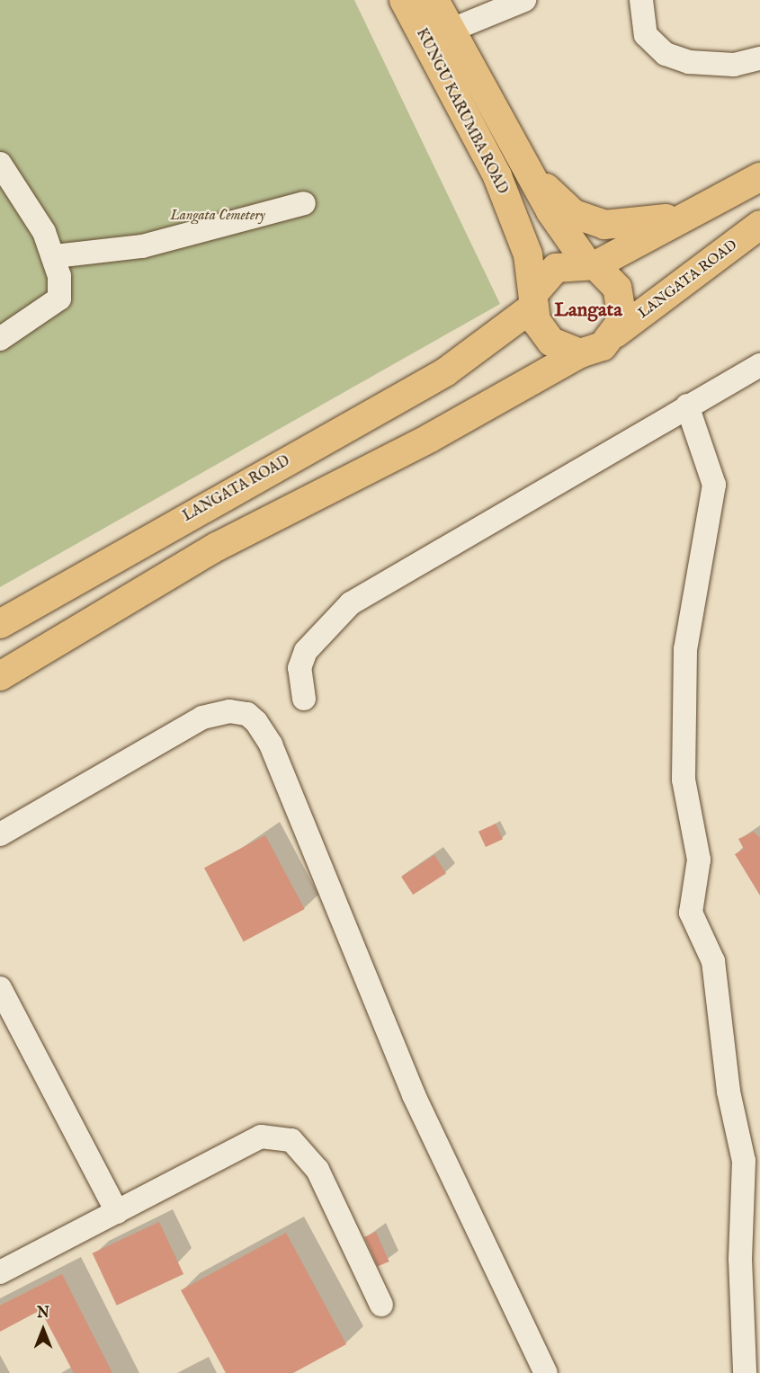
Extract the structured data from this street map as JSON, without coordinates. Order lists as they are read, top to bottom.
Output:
{
  "streets": {
    "main road": ["KUNGU KARUMBA ROAD", "LANGATA ROAD"]
  },
  "crossings": [
    ["KUNGU KARUMBA ROAD", "LANGATA ROAD"]
  ],
  "districts": ["Langata"],
  "parks": ["Langata Cemetery"],
  "north": "top"
}
